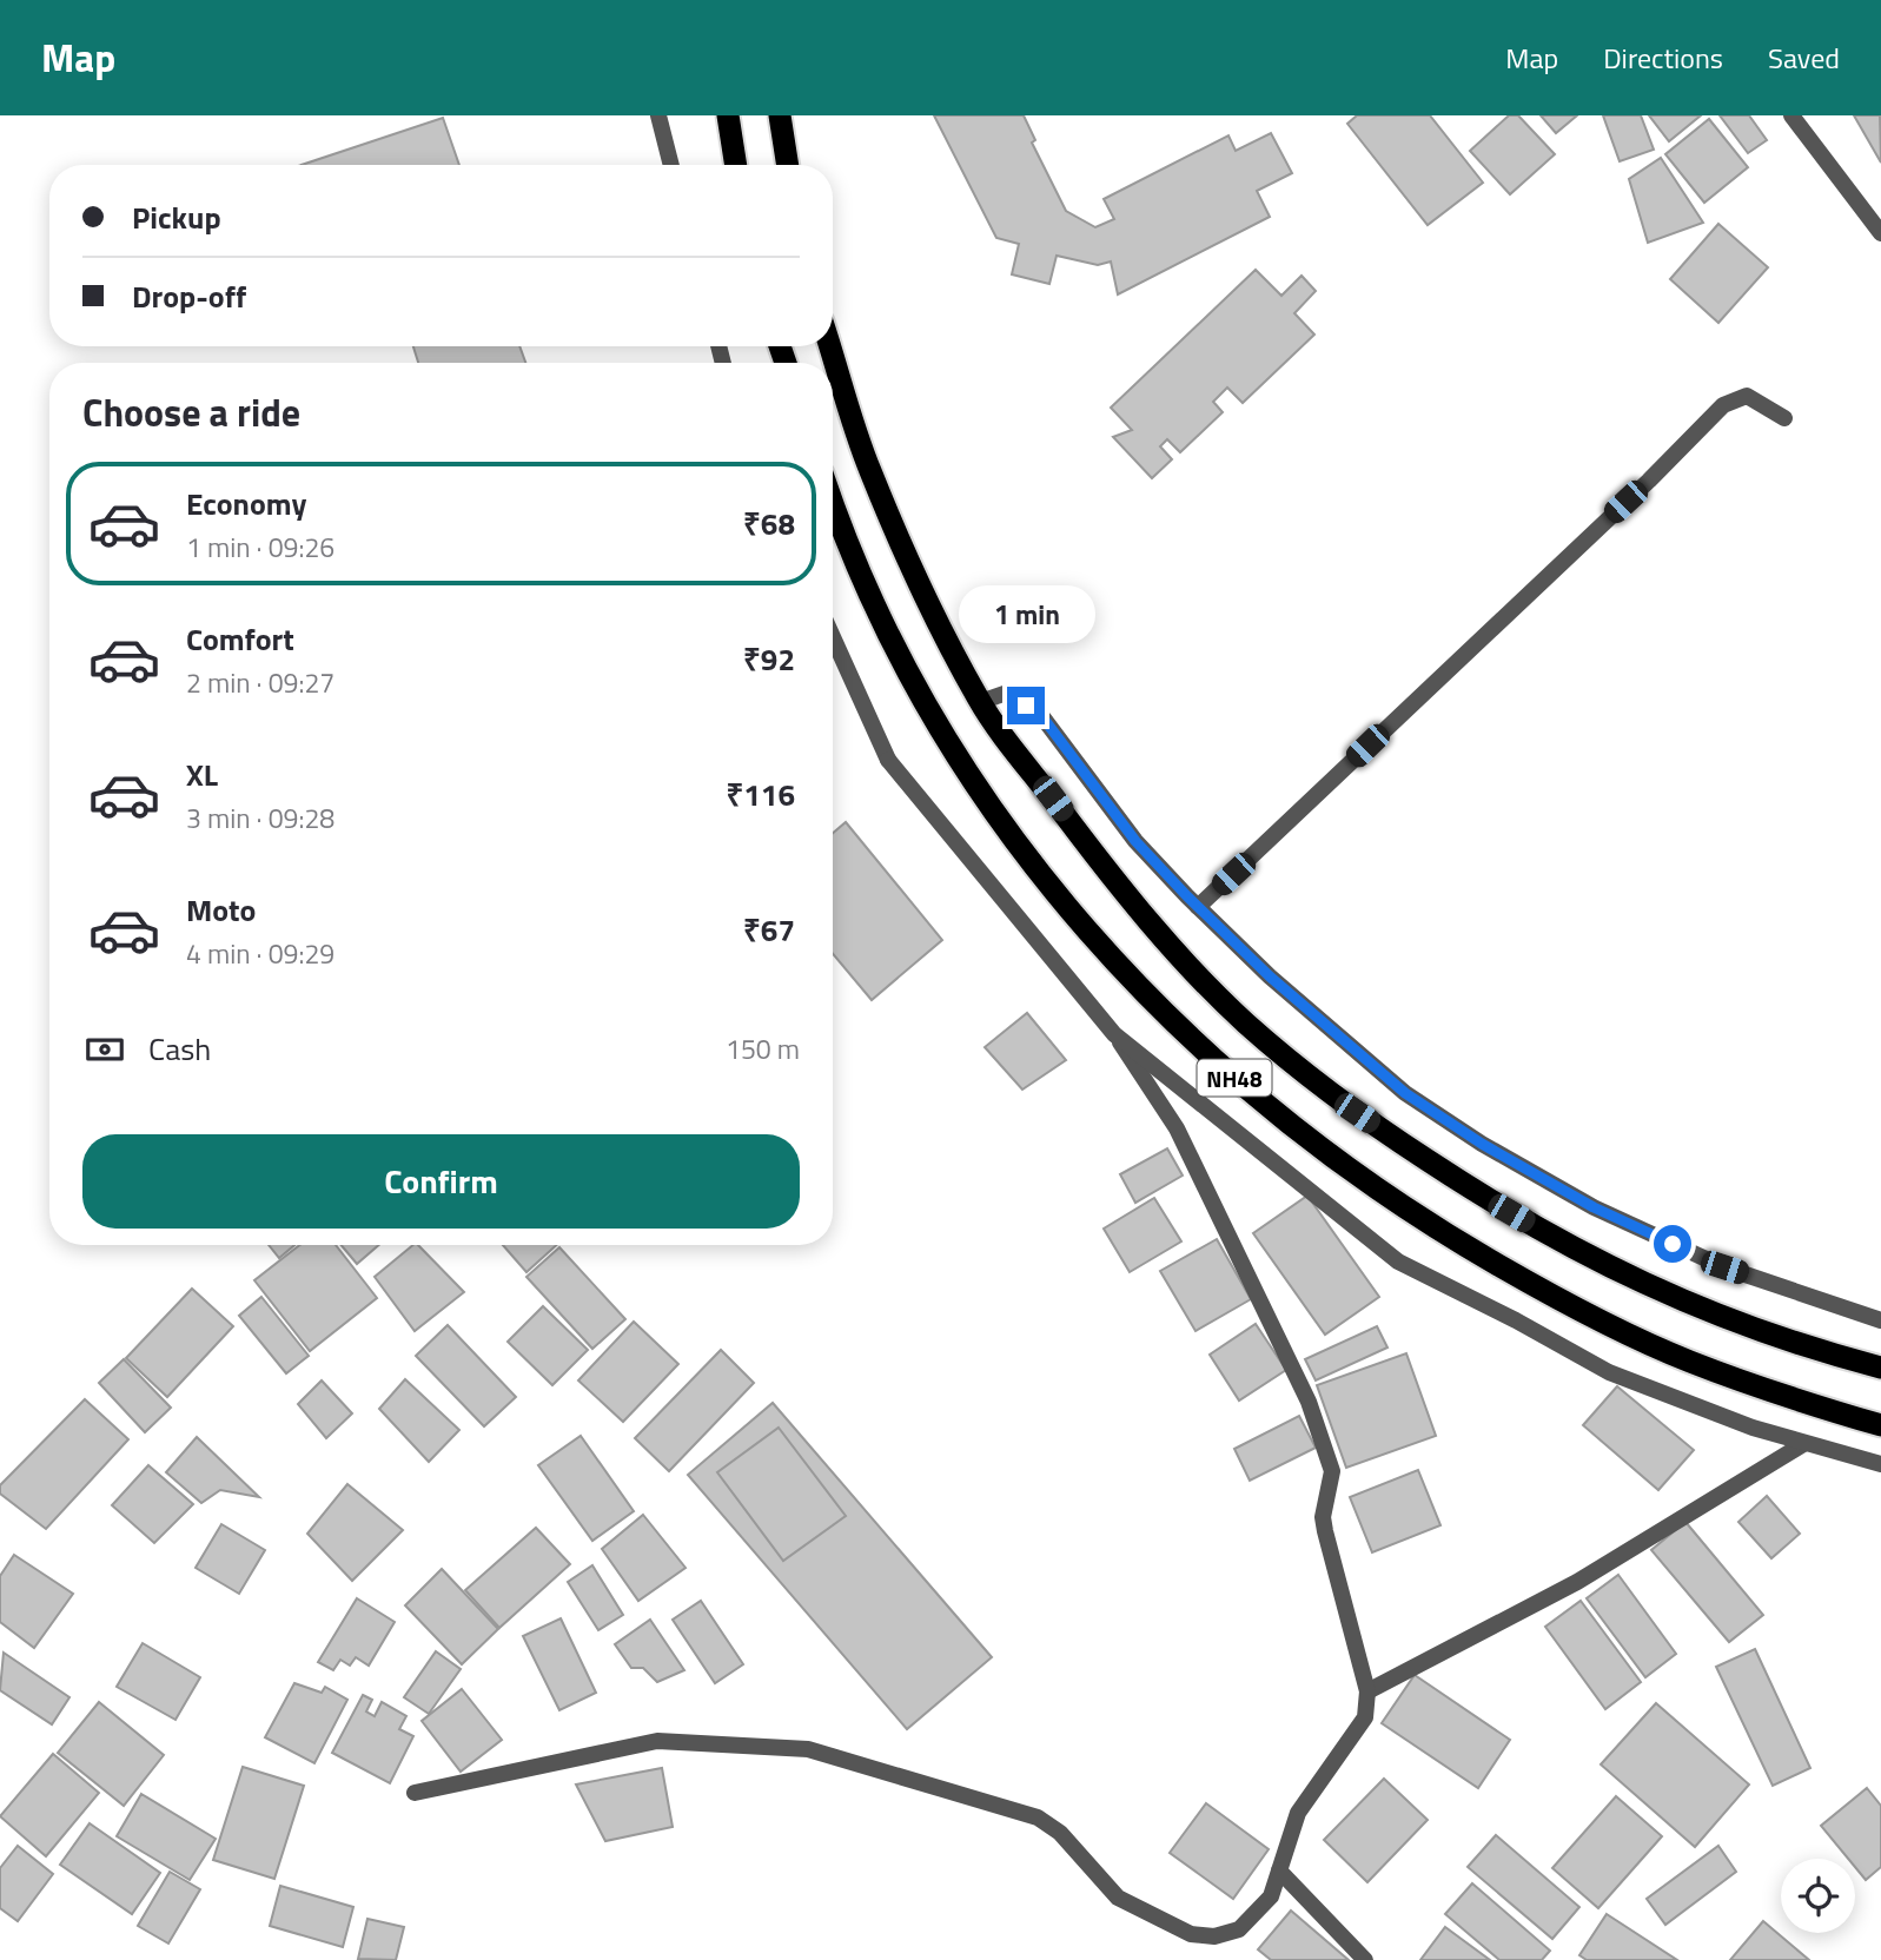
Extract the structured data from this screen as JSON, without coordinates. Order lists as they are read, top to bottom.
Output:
{
  "streets": {
    "highway": ["NH48"]
  },
  "page": {
    "header": "Map",
    "nav": ["Map", "Directions", "Saved"],
    "banner": ["Pickup", "Drop-off"],
    "heading": "Choose a ride",
    "list": [
      {
        "name": "Economy",
        "note": "1 min · 09:26",
        "value": "₹68"
      },
      {
        "name": "Comfort",
        "note": "2 min · 09:27",
        "value": "₹92"
      },
      {
        "name": "XL",
        "note": "3 min · 09:28",
        "value": "₹116"
      },
      {
        "name": "Moto",
        "note": "4 min · 09:29",
        "value": "₹67"
      }
    ],
    "bubble": "1 min",
    "pay": ["Cash", "150 m"],
    "buttons": "Confirm"
  }
}
